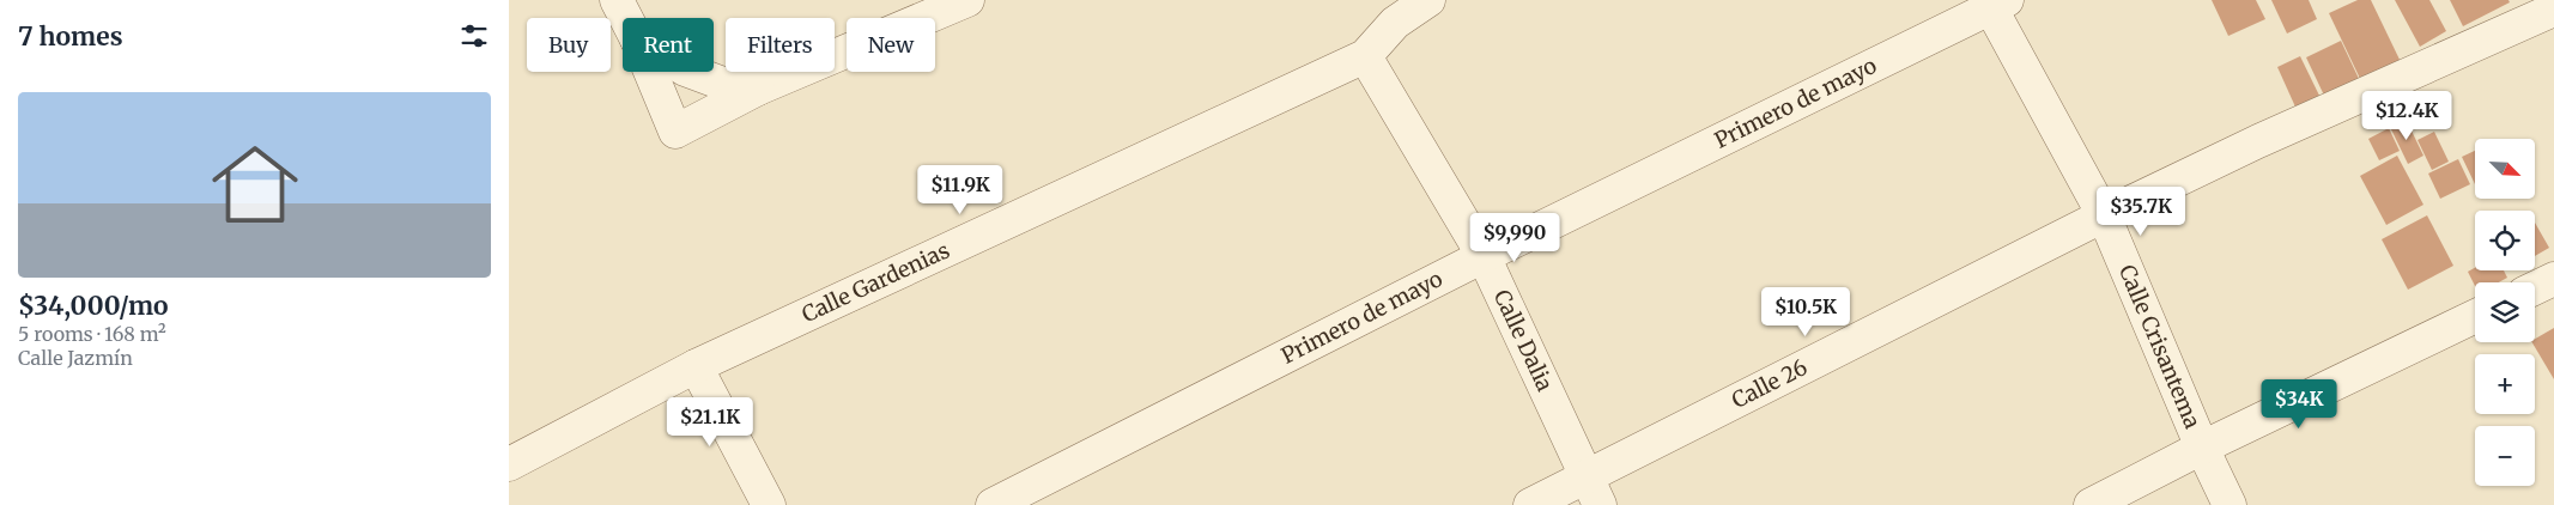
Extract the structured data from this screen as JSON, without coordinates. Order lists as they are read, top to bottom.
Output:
{
  "streets": {
    "street": [
      "Primero de mayo",
      "Calle Gardenias",
      "Calle Dalia",
      "Calle Crisantema",
      "Calle 26"
    ]
  },
  "crossings": [
    ["Primero de mayo", "Calle Dalia"],
    ["Primero de mayo", "Calle Crisantema"],
    ["Calle Gardenias", "Calle Dalia"],
    ["Calle Dalia", "Calle 26"],
    ["Calle Crisantema", "Calle 26"]
  ],
  "north": "bottom right",
  "page": {
    "heading": "7 homes",
    "chip": [
      "Buy",
      "Rent",
      "Filters",
      "New"
    ],
    "list": [
      {
        "name": "$34,000/mo",
        "note": "5 rooms · 168 m² · Calle Jazmín"
      }
    ],
    "price": [
      "$12.4K",
      "$11.9K",
      "$35.7K",
      "$9,990",
      "$10.5K",
      "$34K",
      "$21.1K"
    ],
    "map_buttons": ["+", "−"]
  }
}
